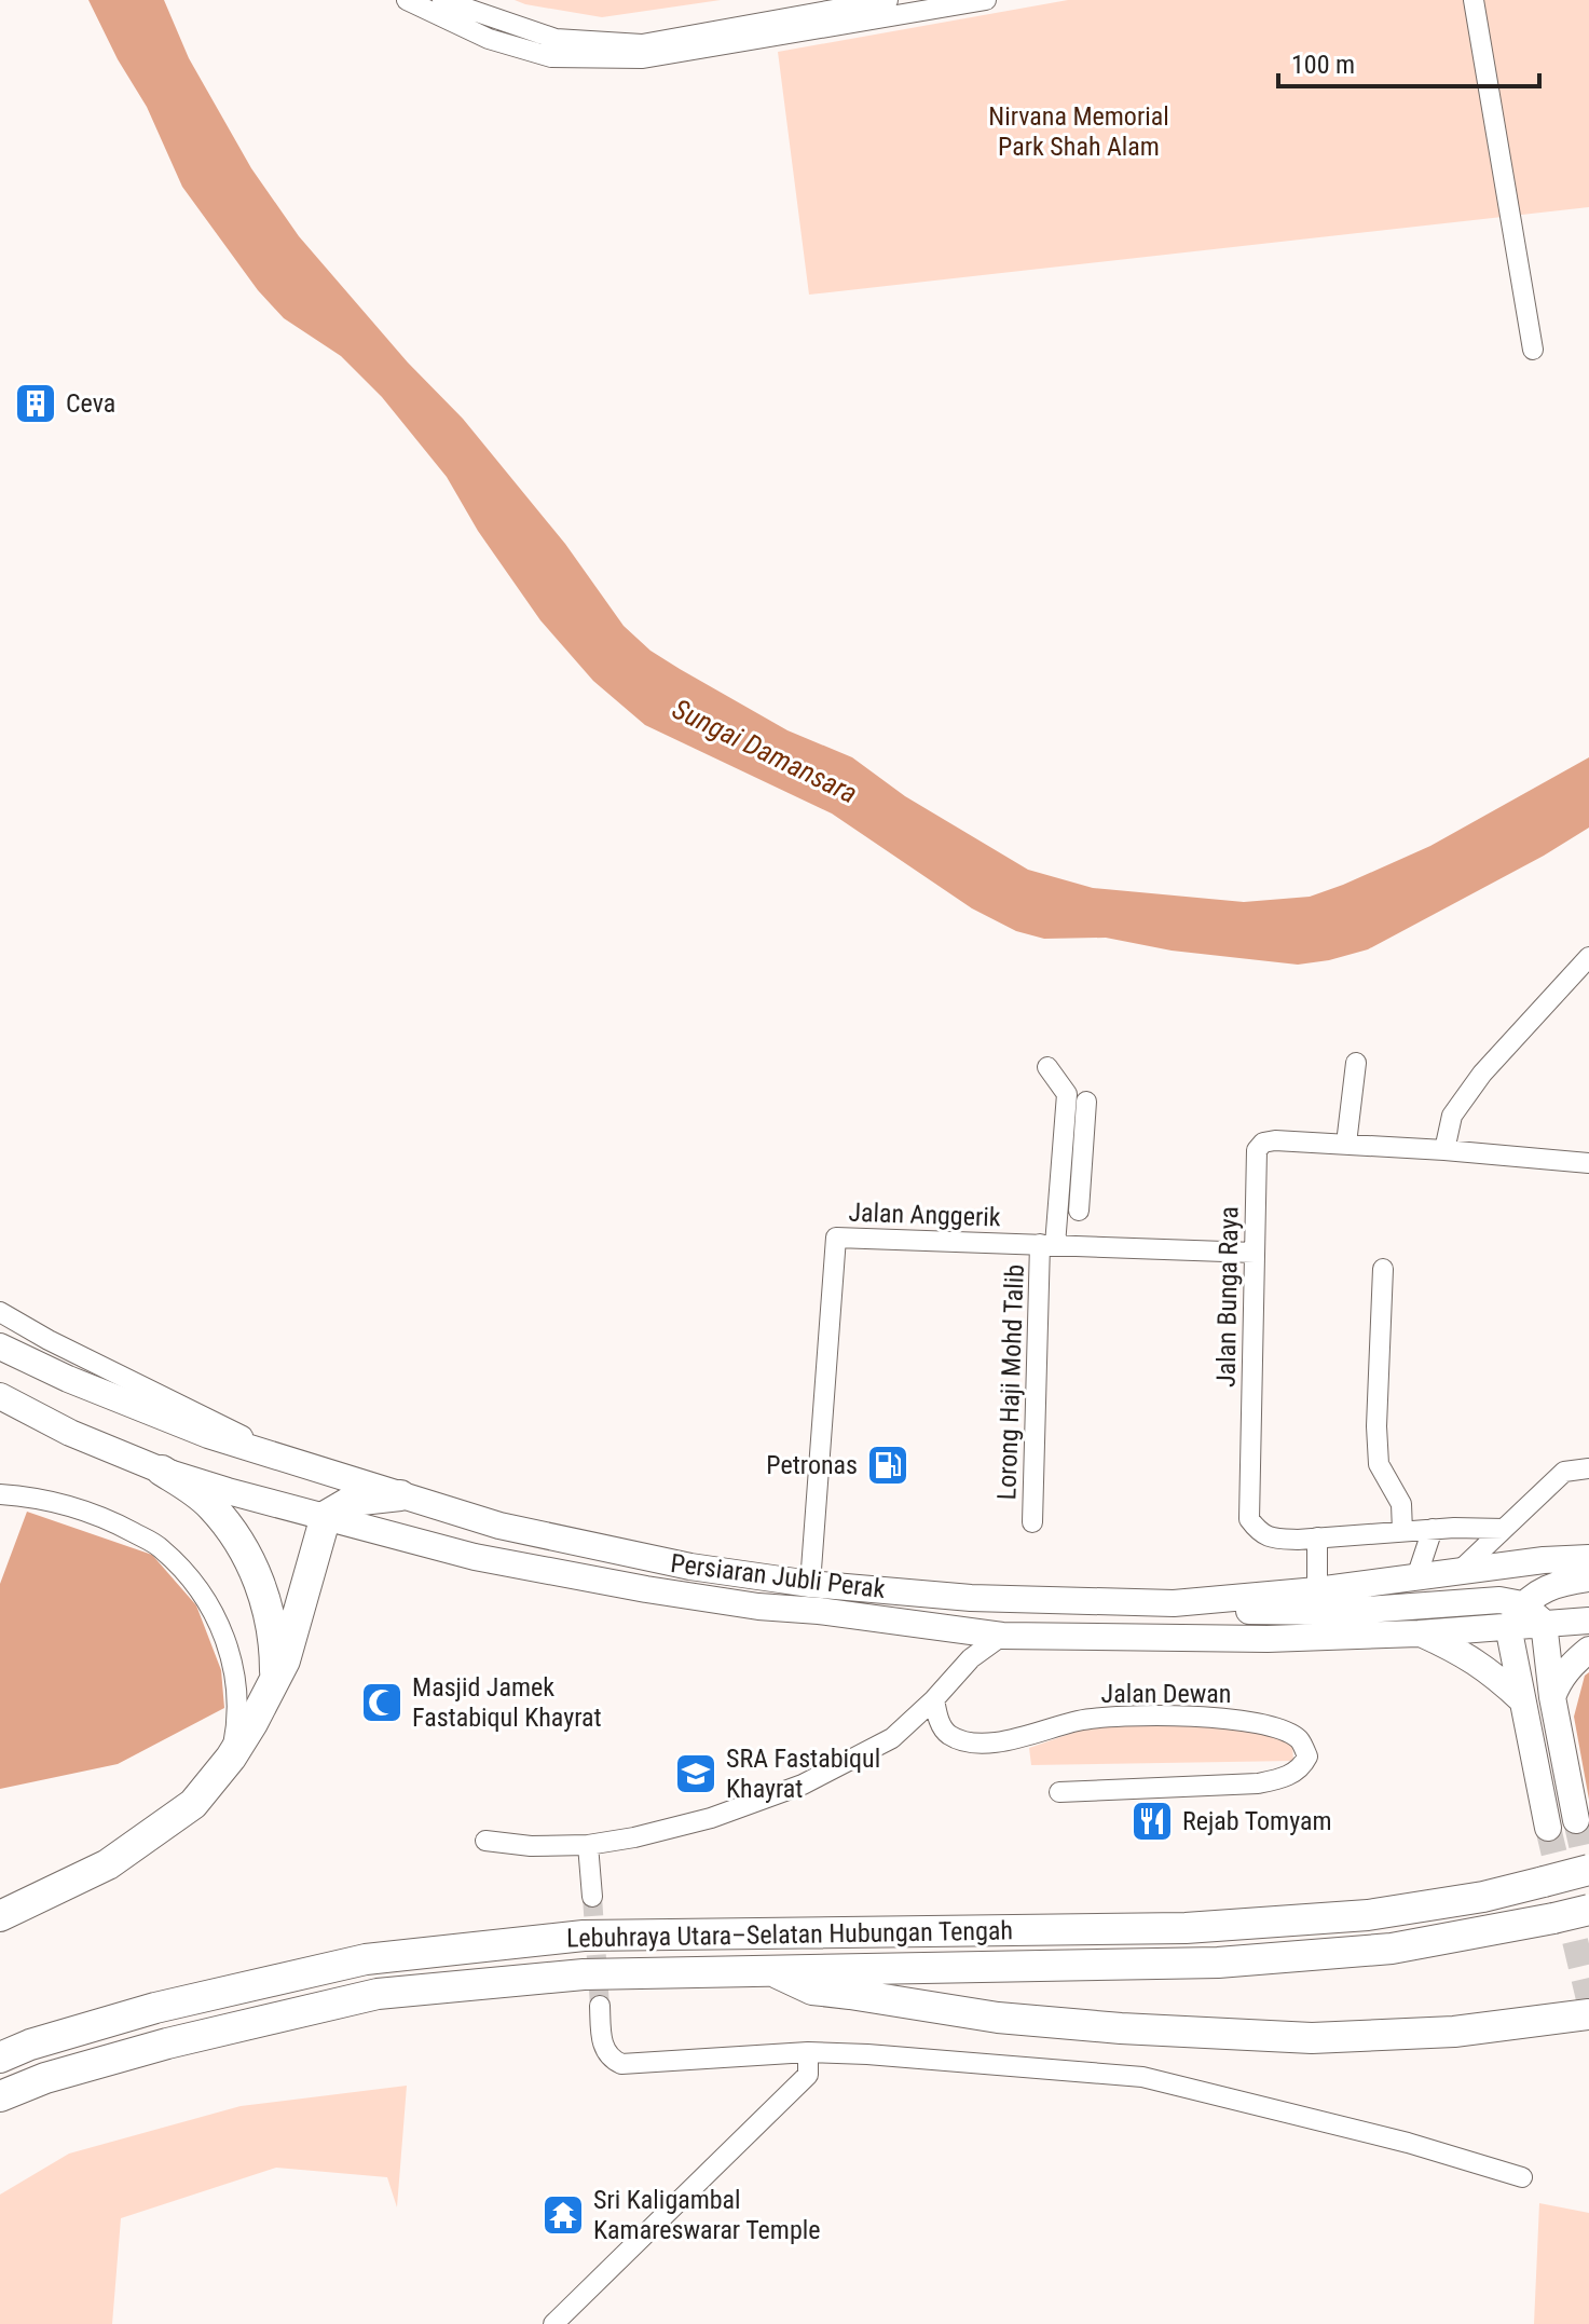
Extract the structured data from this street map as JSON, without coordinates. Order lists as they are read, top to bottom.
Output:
{
  "streets": {
    "highway": ["Lebuhraya Utara–Selatan Hubungan Tengah"],
    "main road": ["Persiaran Jubli Perak"],
    "street": [
      "Jalan Anggerik",
      "Jalan Bunga Raya",
      "Lorong Haji Mohd Talib",
      "Jalan Dewan"
    ]
  },
  "crossings": [
    ["Jalan Anggerik", "Jalan Bunga Raya"],
    ["Jalan Anggerik", "Lorong Haji Mohd Talib"],
    ["Jalan Anggerik", "Persiaran Jubli Perak"]
  ],
  "water": ["Sungai Damansara"],
  "parks": ["Nirvana Memorial Park Shah Alam"],
  "places": {
    "building": ["Ceva"],
    "fuel station": ["Petronas"],
    "mosque": ["Masjid Jamek Fastabiqul Khayrat"],
    "school or university": ["SRA Fastabiqul Khayrat"],
    "restaurant": ["Rejab Tomyam"],
    "temple": ["Sri Kaligambal Kamareswarar Temple"]
  },
  "scale_bar": "100 m"
}
